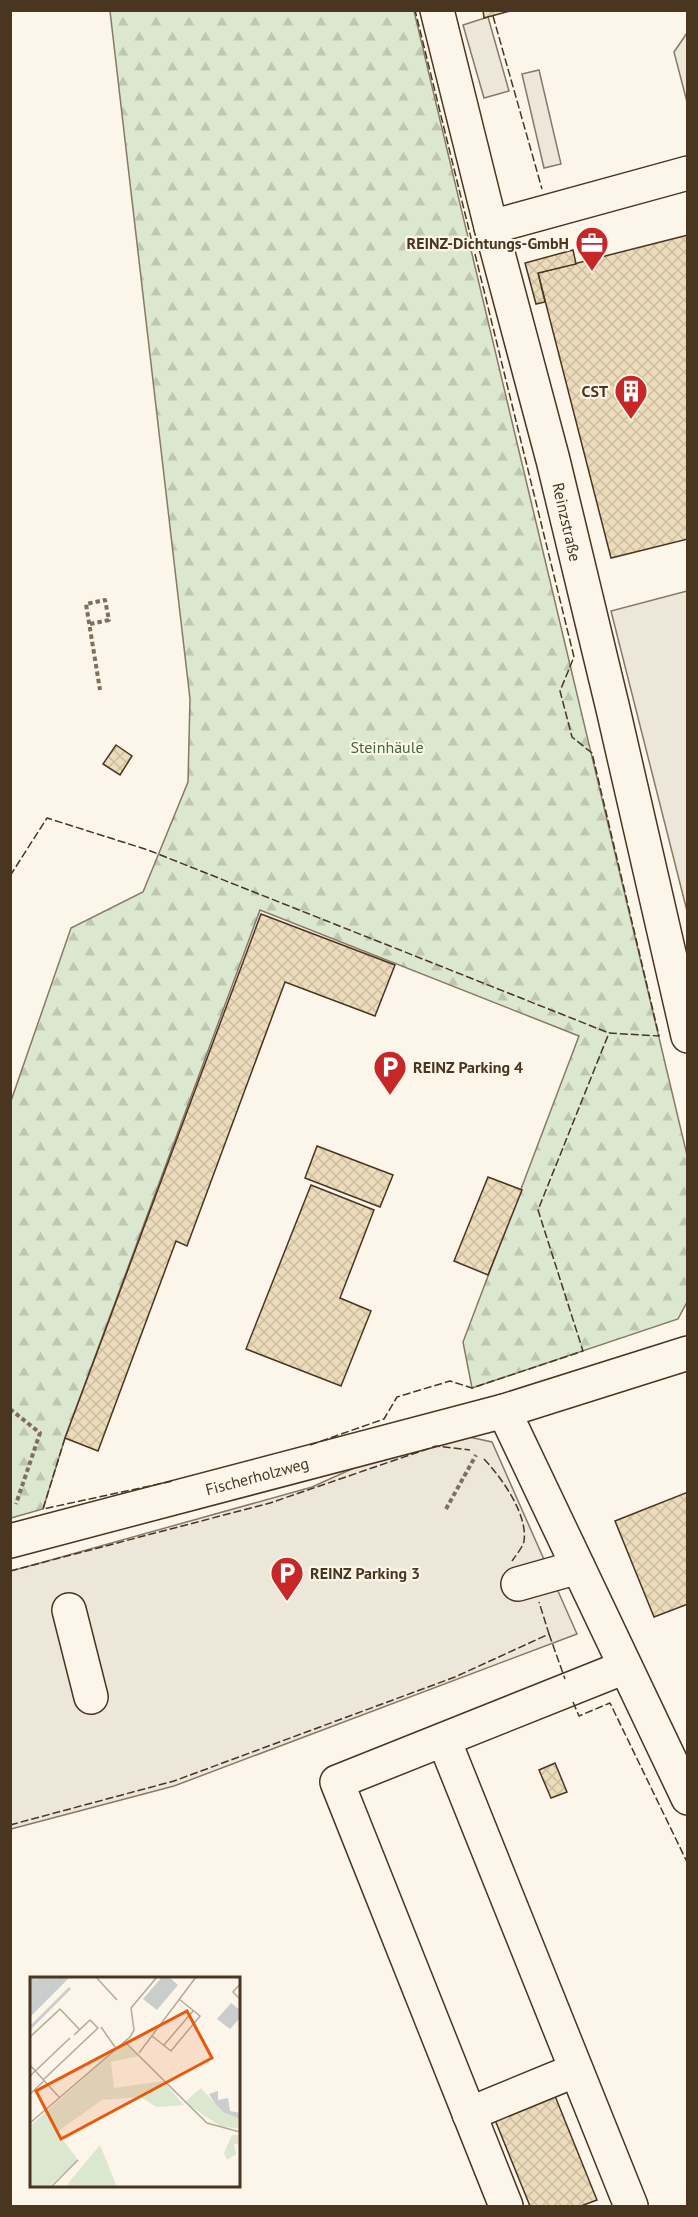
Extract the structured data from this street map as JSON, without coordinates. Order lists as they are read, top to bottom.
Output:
{
  "streets": {
    "street": ["Reinzstraße", "Fischerholzweg"]
  },
  "parks": ["Steinhäule"],
  "places": {
    "office": ["REINZ-Dichtungs-GmbH"],
    "building": ["CST"],
    "parking": ["REINZ Parking 4", "REINZ Parking 3"]
  }
}
